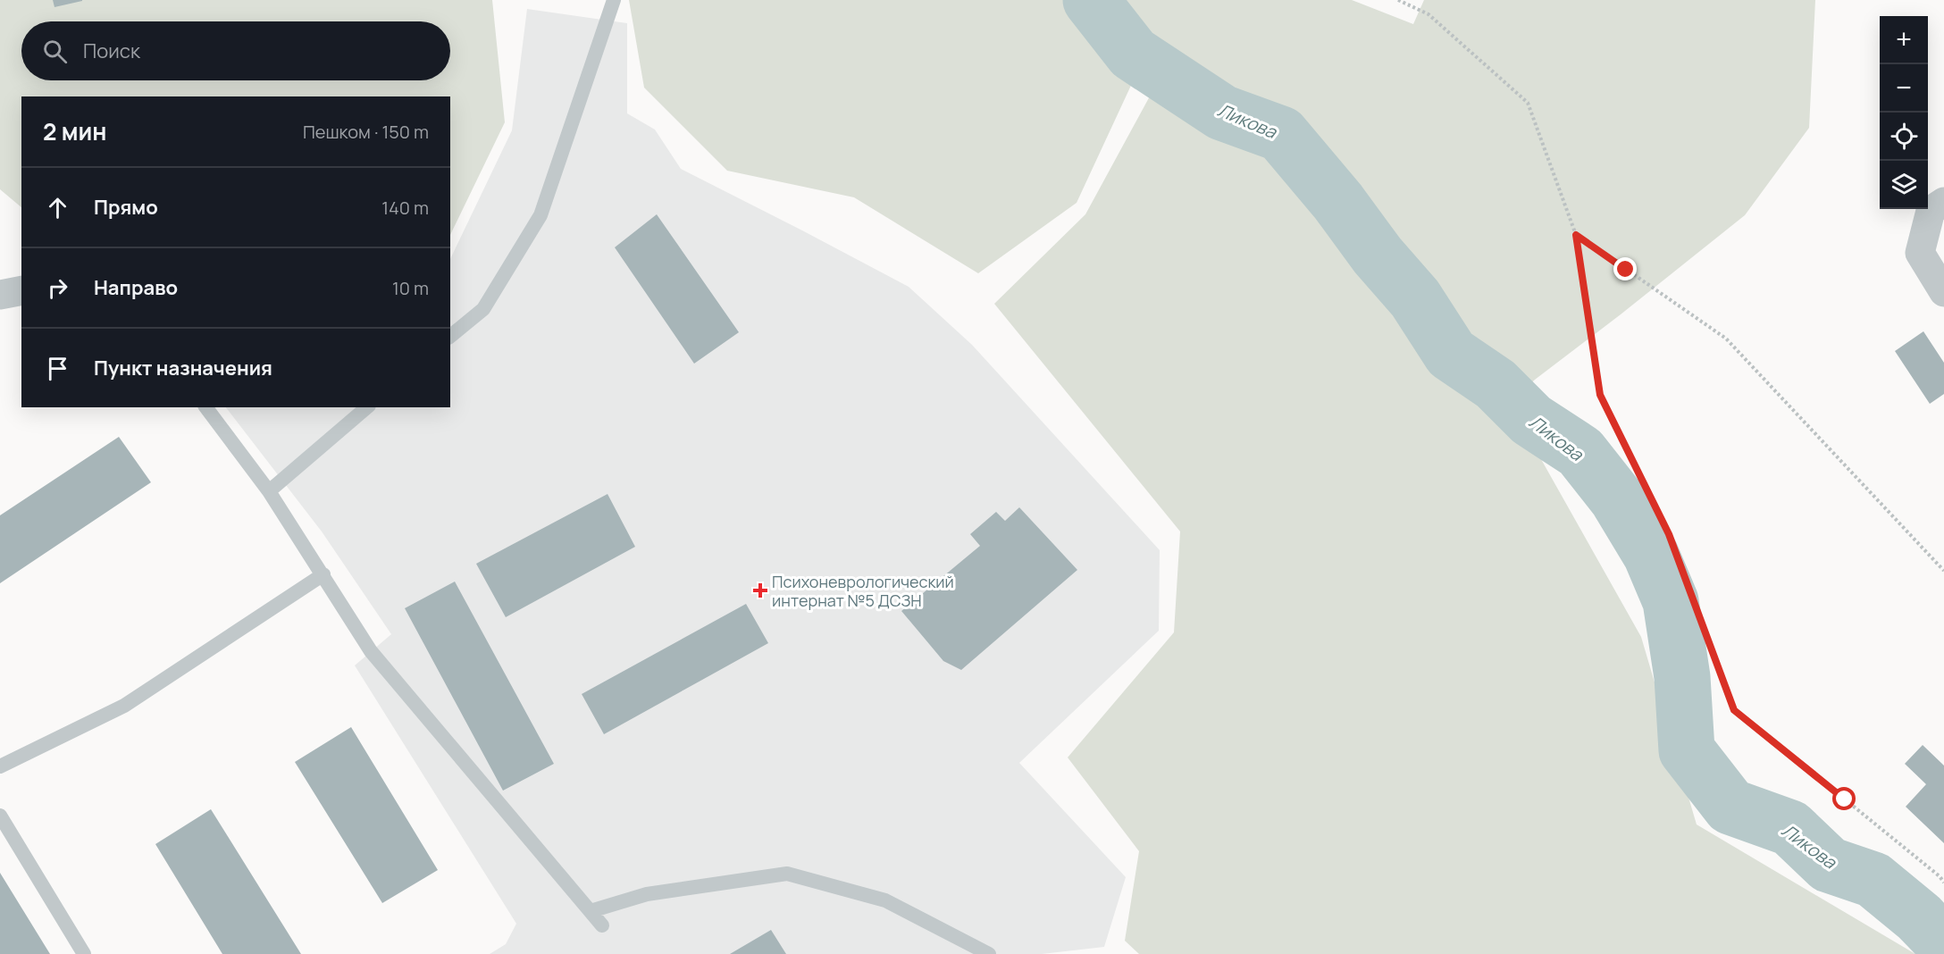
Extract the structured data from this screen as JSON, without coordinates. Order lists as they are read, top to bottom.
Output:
{
  "water": ["Ликова"],
  "places": {
    "health": ["Психоневрологический интернат №5 ДСЗН"]
  },
  "page": {
    "map_buttons": ["+", "−"],
    "search": "Поиск",
    "heading": ["2 мин", "Пешком · 150 m"],
    "list": [
      ["Прямо", "140 m"],
      ["Направо", "10 m"],
      "Пункт назначения"
    ]
  }
}
